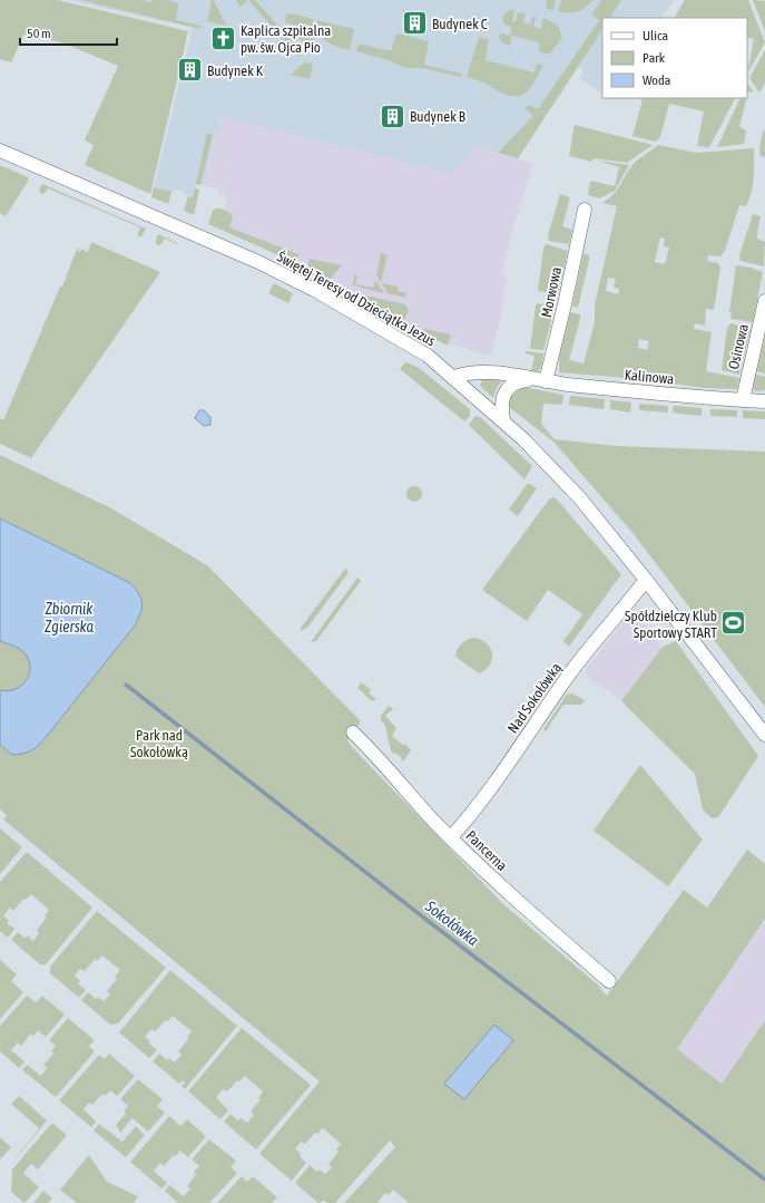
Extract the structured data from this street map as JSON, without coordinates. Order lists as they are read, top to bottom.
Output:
{
  "streets": {
    "street": [
      "Morwowa",
      "Świętej Teresy od Dzieciątka Jezus",
      "Osinowa",
      "Kalinowa",
      "Nad Sokołówką",
      "Pancerna"
    ]
  },
  "crossings": [
    ["Morwowa", "Kalinowa"],
    ["Świętej Teresy od Dzieciątka Jezus", "Kalinowa"],
    ["Świętej Teresy od Dzieciątka Jezus", "Nad Sokołówką"],
    ["Osinowa", "Kalinowa"],
    ["Nad Sokołówką", "Pancerna"]
  ],
  "water": ["Zbiornik Zgierska", "Sokołówka"],
  "parks": ["Park nad Sokołówką"],
  "places": {
    "building": ["Budynek C", "Budynek K", "Budynek B"],
    "church": ["Kaplica szpitalna pw. św. Ojca Pio"],
    "sports": ["Spółdzielczy Klub Sportowy START"]
  },
  "legend": ["Ulica", "Park", "Woda"],
  "scale_bar": "50 m"
}
